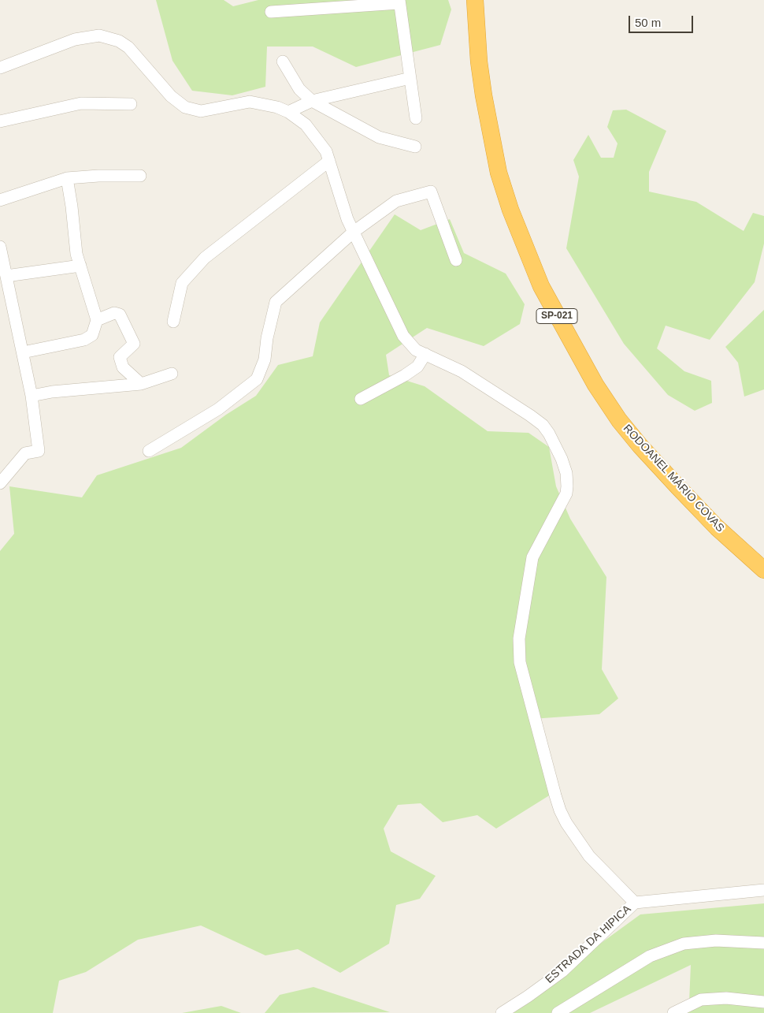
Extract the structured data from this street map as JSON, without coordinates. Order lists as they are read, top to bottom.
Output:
{
  "streets": {
    "highway": ["SP-021", "RODOANEL MÁRIO COVAS"],
    "street": ["ESTRADA DA HIPICA"]
  },
  "scale_bar": "50 m"
}
